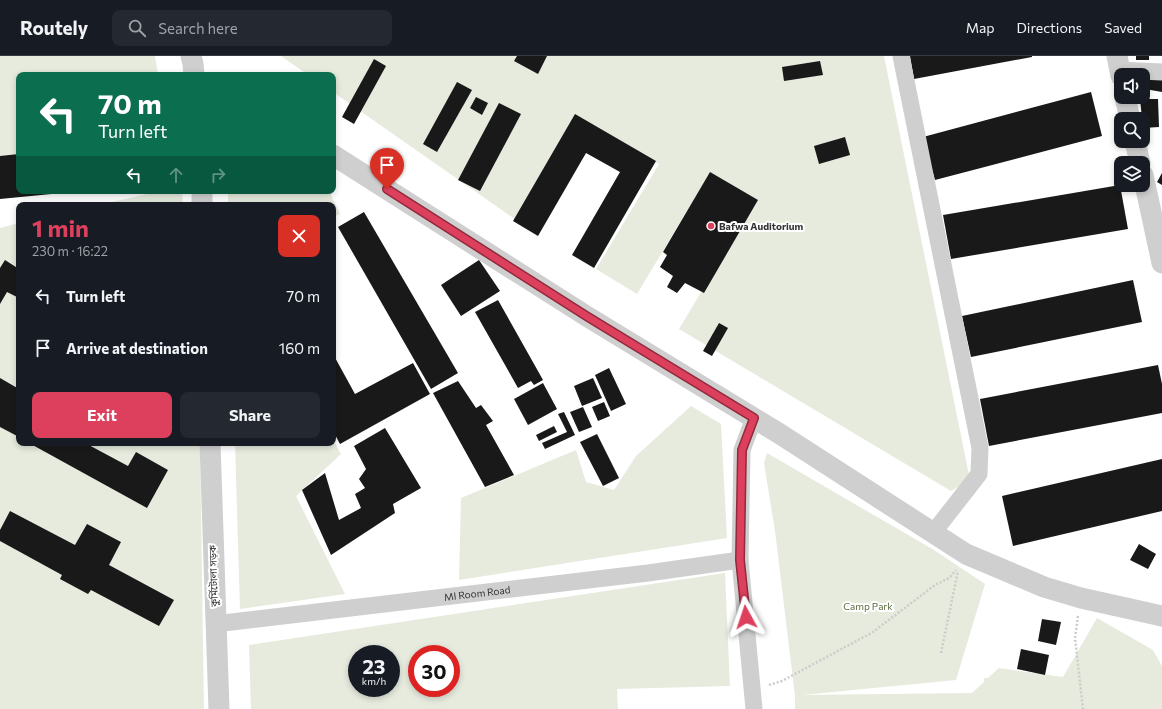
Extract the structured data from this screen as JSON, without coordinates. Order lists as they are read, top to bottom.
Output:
{
  "streets": {
    "street": ["কুর্মিটোলা সড়ক", "MI Room Road"]
  },
  "crossings": [
    ["কুর্মিটোলা সড়ক", "MI Room Road"]
  ],
  "parks": ["Camp Park"],
  "places": ["Bafwa Auditorium"],
  "page": {
    "header": "Routely",
    "search": "Search here",
    "nav": ["Map", "Directions", "Saved"],
    "turn": ["70 m", "Turn left"],
    "heading": ["1 min", "230 m · 16:22"],
    "list": [
      {
        "name": "Turn left",
        "value": "70 m"
      },
      {
        "name": "Arrive at destination",
        "value": "160 m"
      }
    ],
    "buttons": ["Exit", "Share"],
    "speed": "23 km/h",
    "limit": "30"
  }
}
